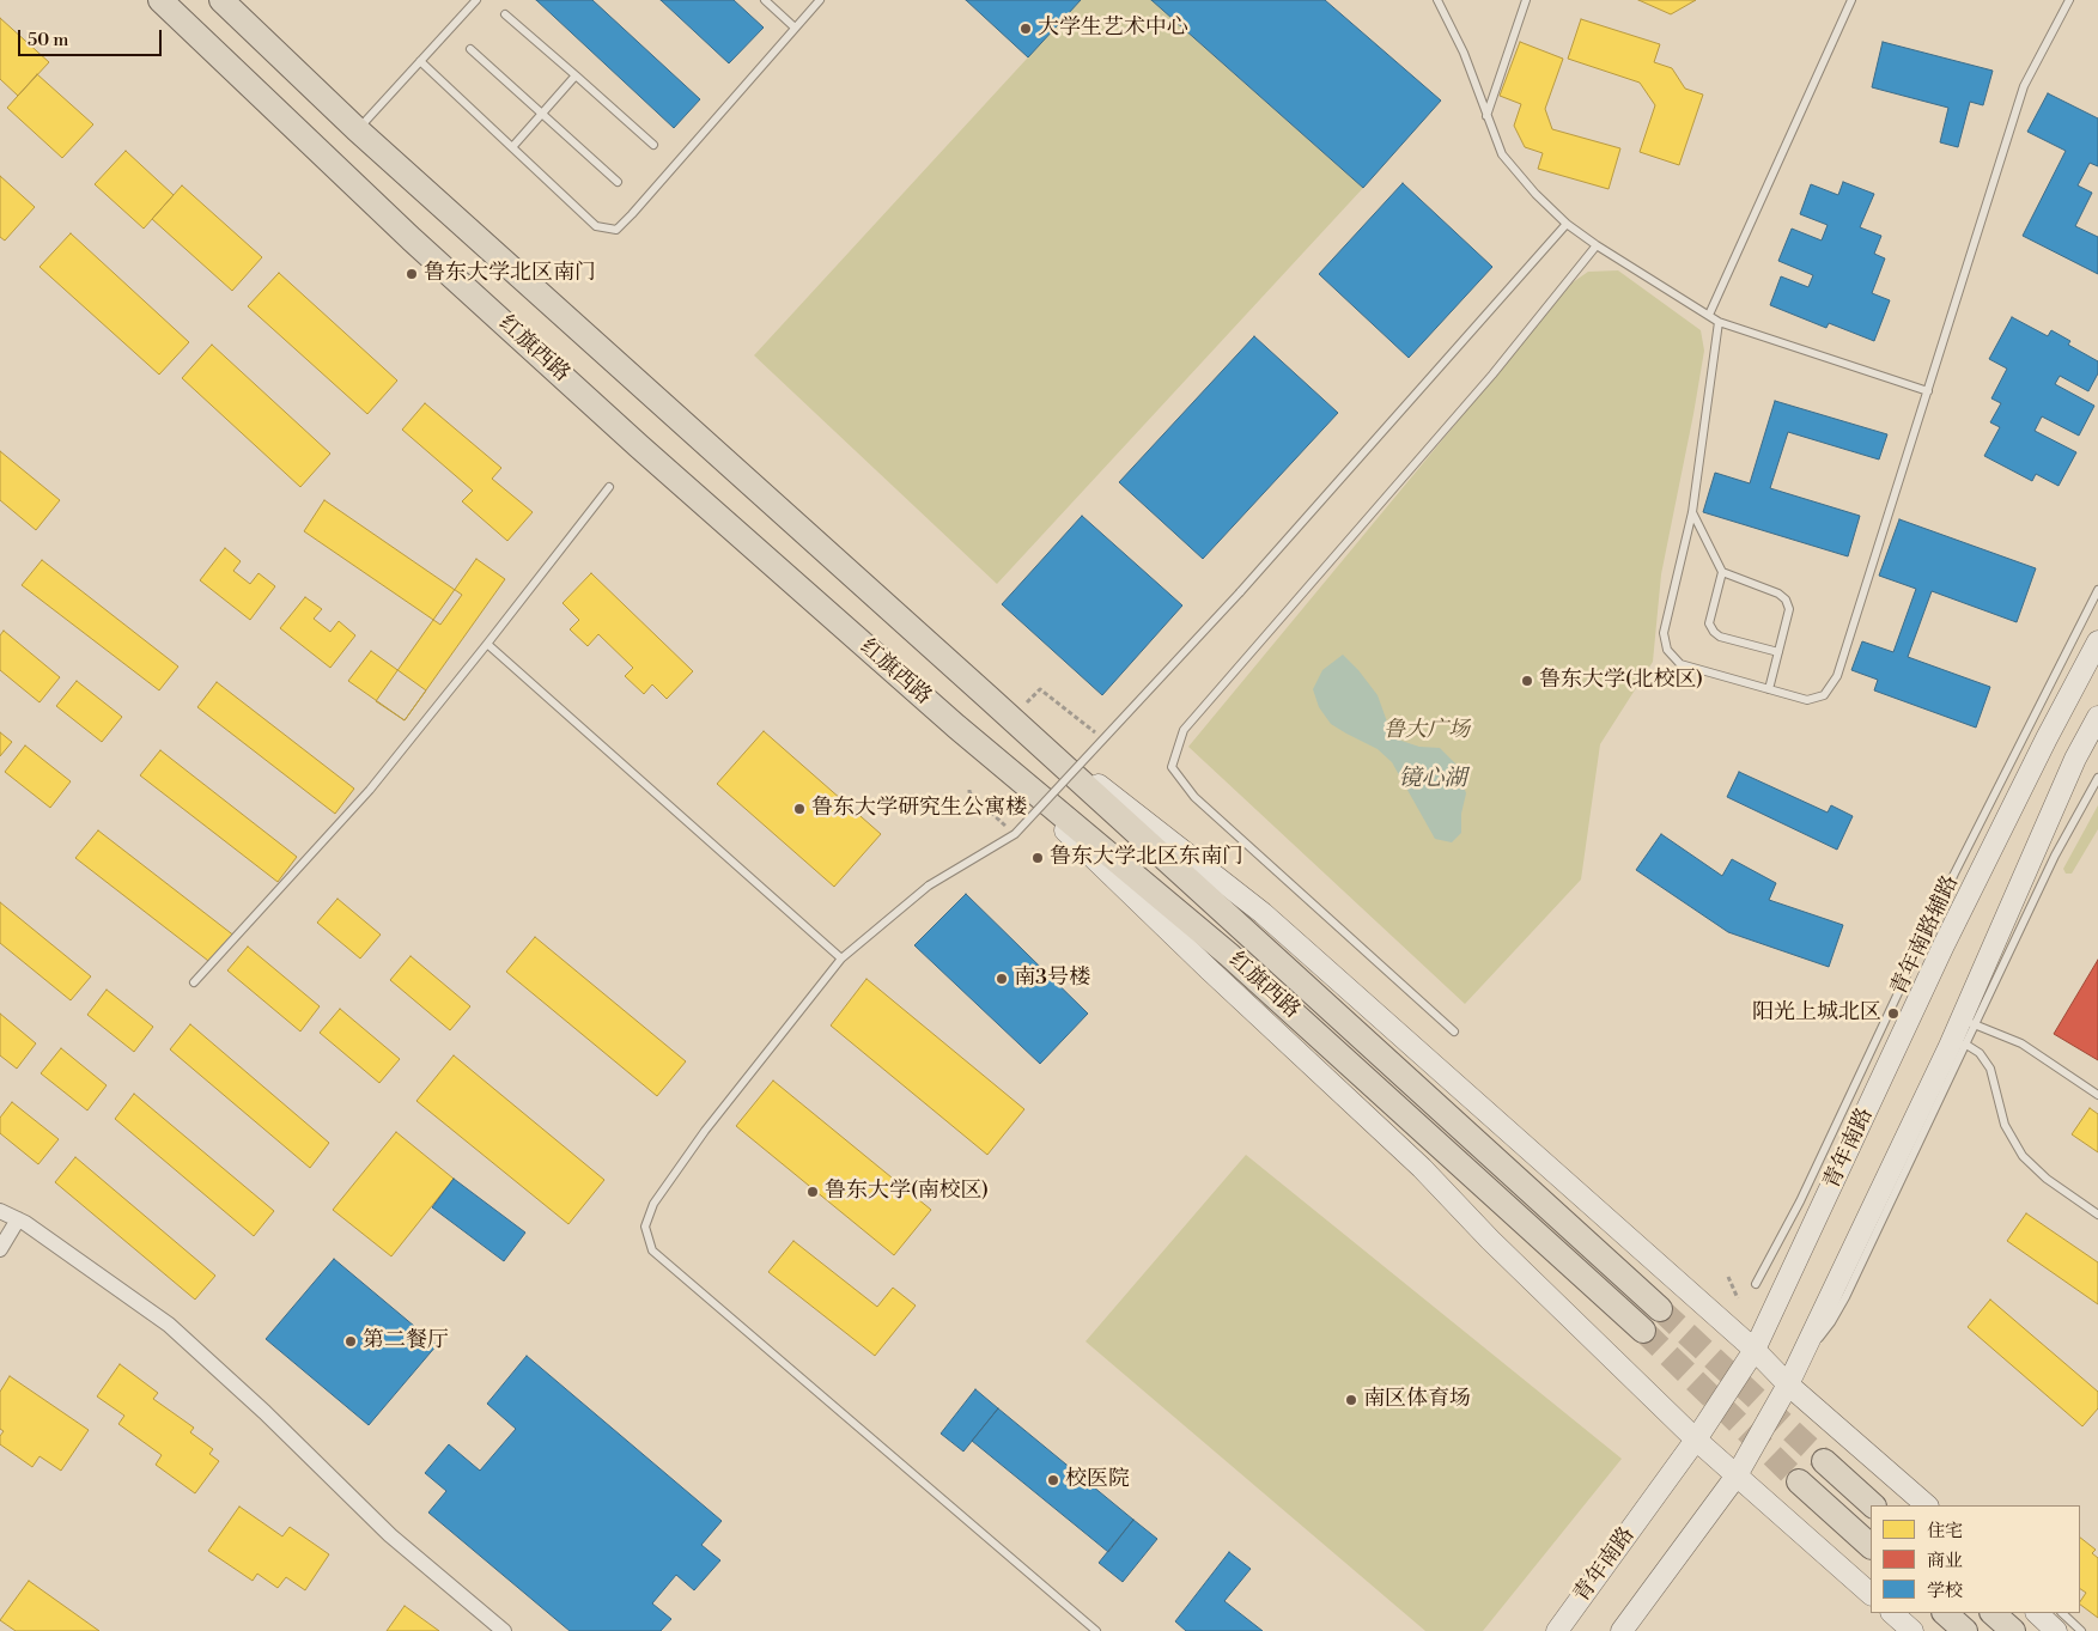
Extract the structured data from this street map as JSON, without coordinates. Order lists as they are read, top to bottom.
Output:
{
  "streets": {
    "main road": ["红旗西路", "青年南路"],
    "lane": ["青年南路辅路"]
  },
  "water": ["镜心湖"],
  "parks": ["鲁大广场"],
  "places": [
    "大学生艺术中心",
    "鲁东大学北区南门",
    "鲁东大学(北校区)",
    "鲁东大学研究生公寓楼",
    "鲁东大学北区东南门",
    "南3号楼",
    "阳光上城北区",
    "鲁东大学(南校区)",
    "第二餐厅",
    "南区体育场",
    "校医院"
  ],
  "legend": ["住宅", "商业", "学校"],
  "scale_bar": "50 m"
}
